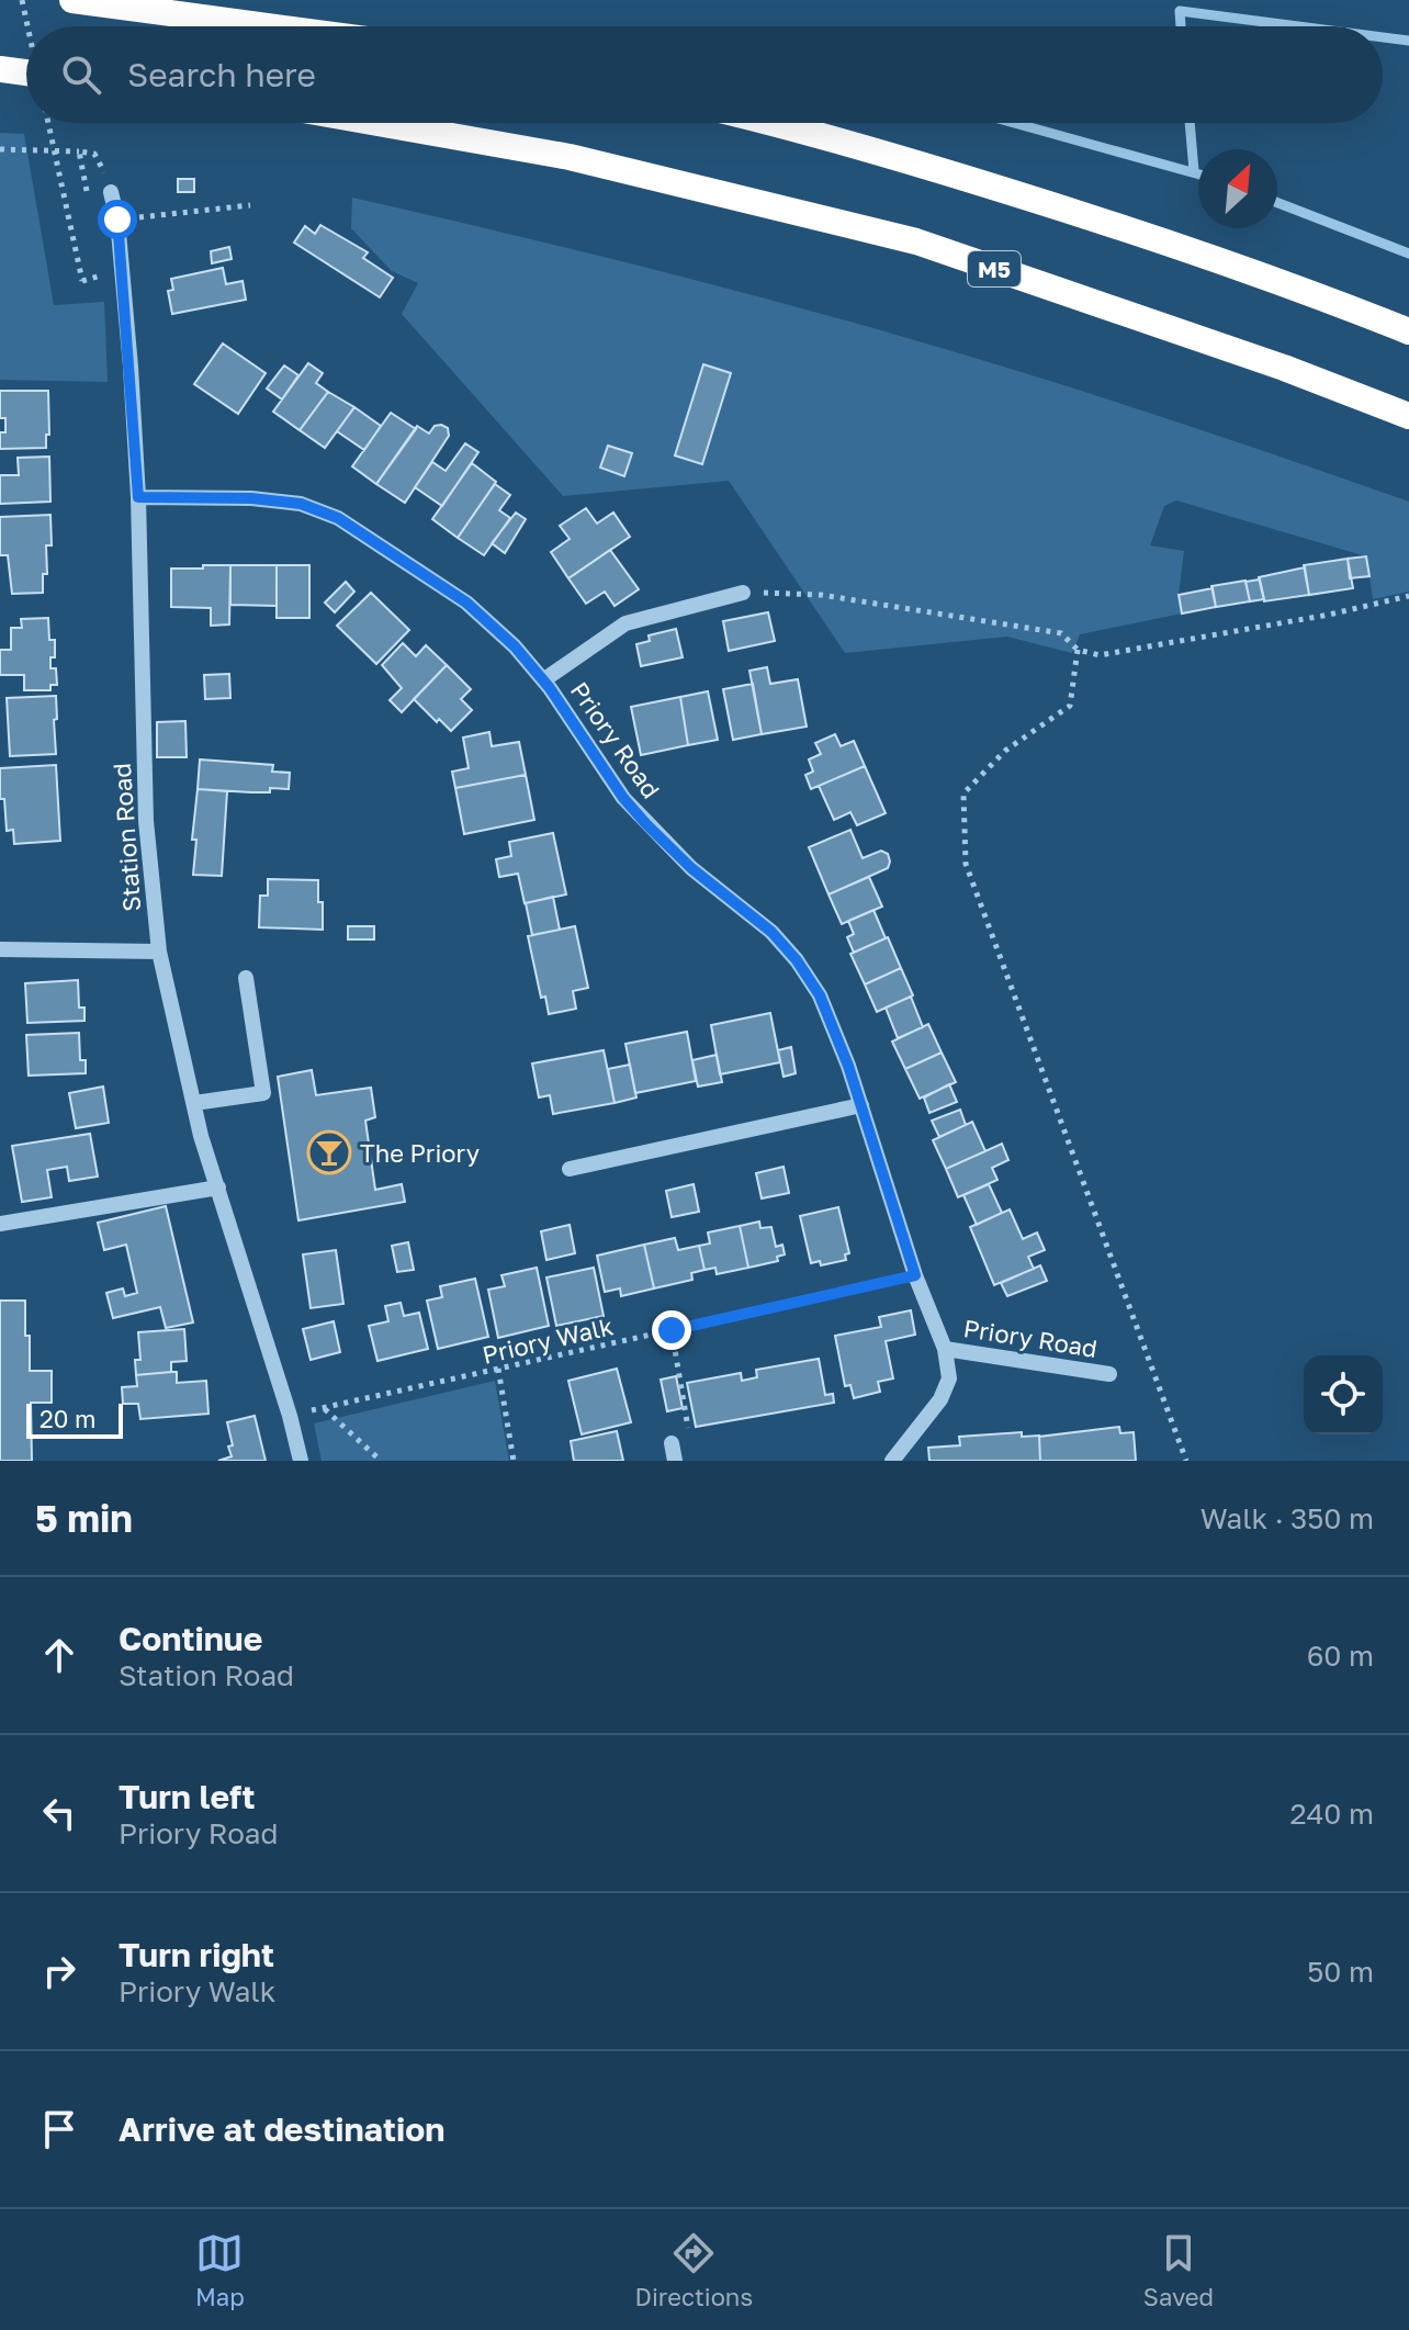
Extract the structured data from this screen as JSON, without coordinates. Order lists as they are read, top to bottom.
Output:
{
  "streets": {
    "highway": ["M5"],
    "street": ["Priory Road", "Station Road"],
    "path": ["Priory Walk"]
  },
  "crossings": [
    ["Priory Road", "Station Road"],
    ["Priory Road", "Priory Walk"],
    ["Station Road", "Priory Walk"]
  ],
  "places": {
    "bar": ["The Priory"]
  },
  "scale_bar": "20 m",
  "north": "top right",
  "page": {
    "search": "Search here",
    "scale": "20 m",
    "heading": ["5 min", "Walk · 350 m"],
    "list": [
      ["Continue", "Station Road", "60 m"],
      ["Turn left", "Priory Road", "240 m"],
      ["Turn right", "Priory Walk", "50 m"],
      "Arrive at destination"
    ],
    "nav": ["Map", "Directions", "Saved"]
  }
}
